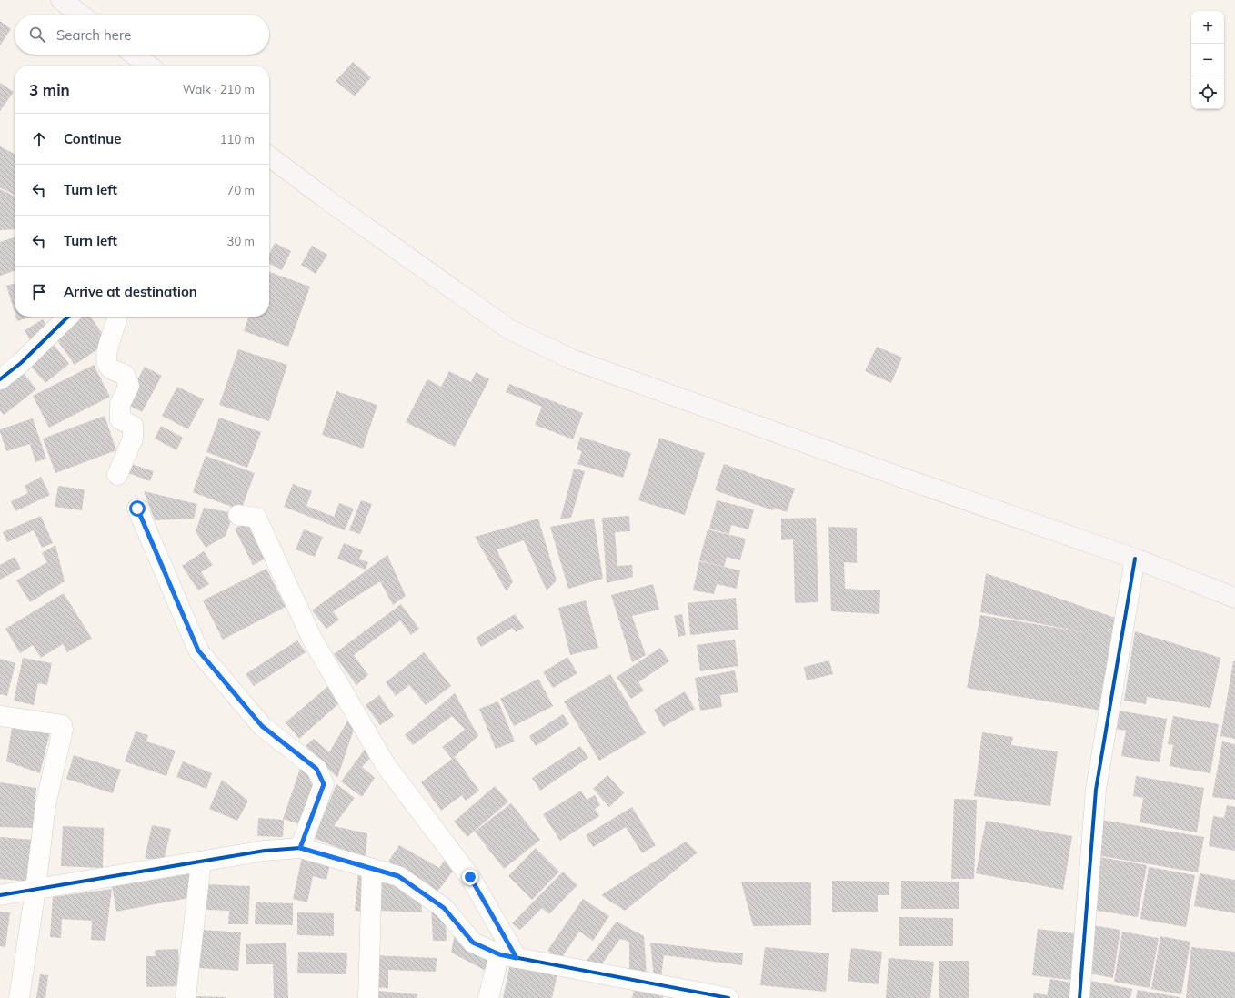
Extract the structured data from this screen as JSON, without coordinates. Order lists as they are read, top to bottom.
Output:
{
  "page": {
    "map_buttons": ["+", "−"],
    "search": "Search here",
    "heading": ["3 min", "Walk · 210 m"],
    "list": [
      ["Continue", "110 m"],
      ["Turn left", "70 m"],
      ["Turn left", "30 m"],
      "Arrive at destination"
    ]
  }
}
